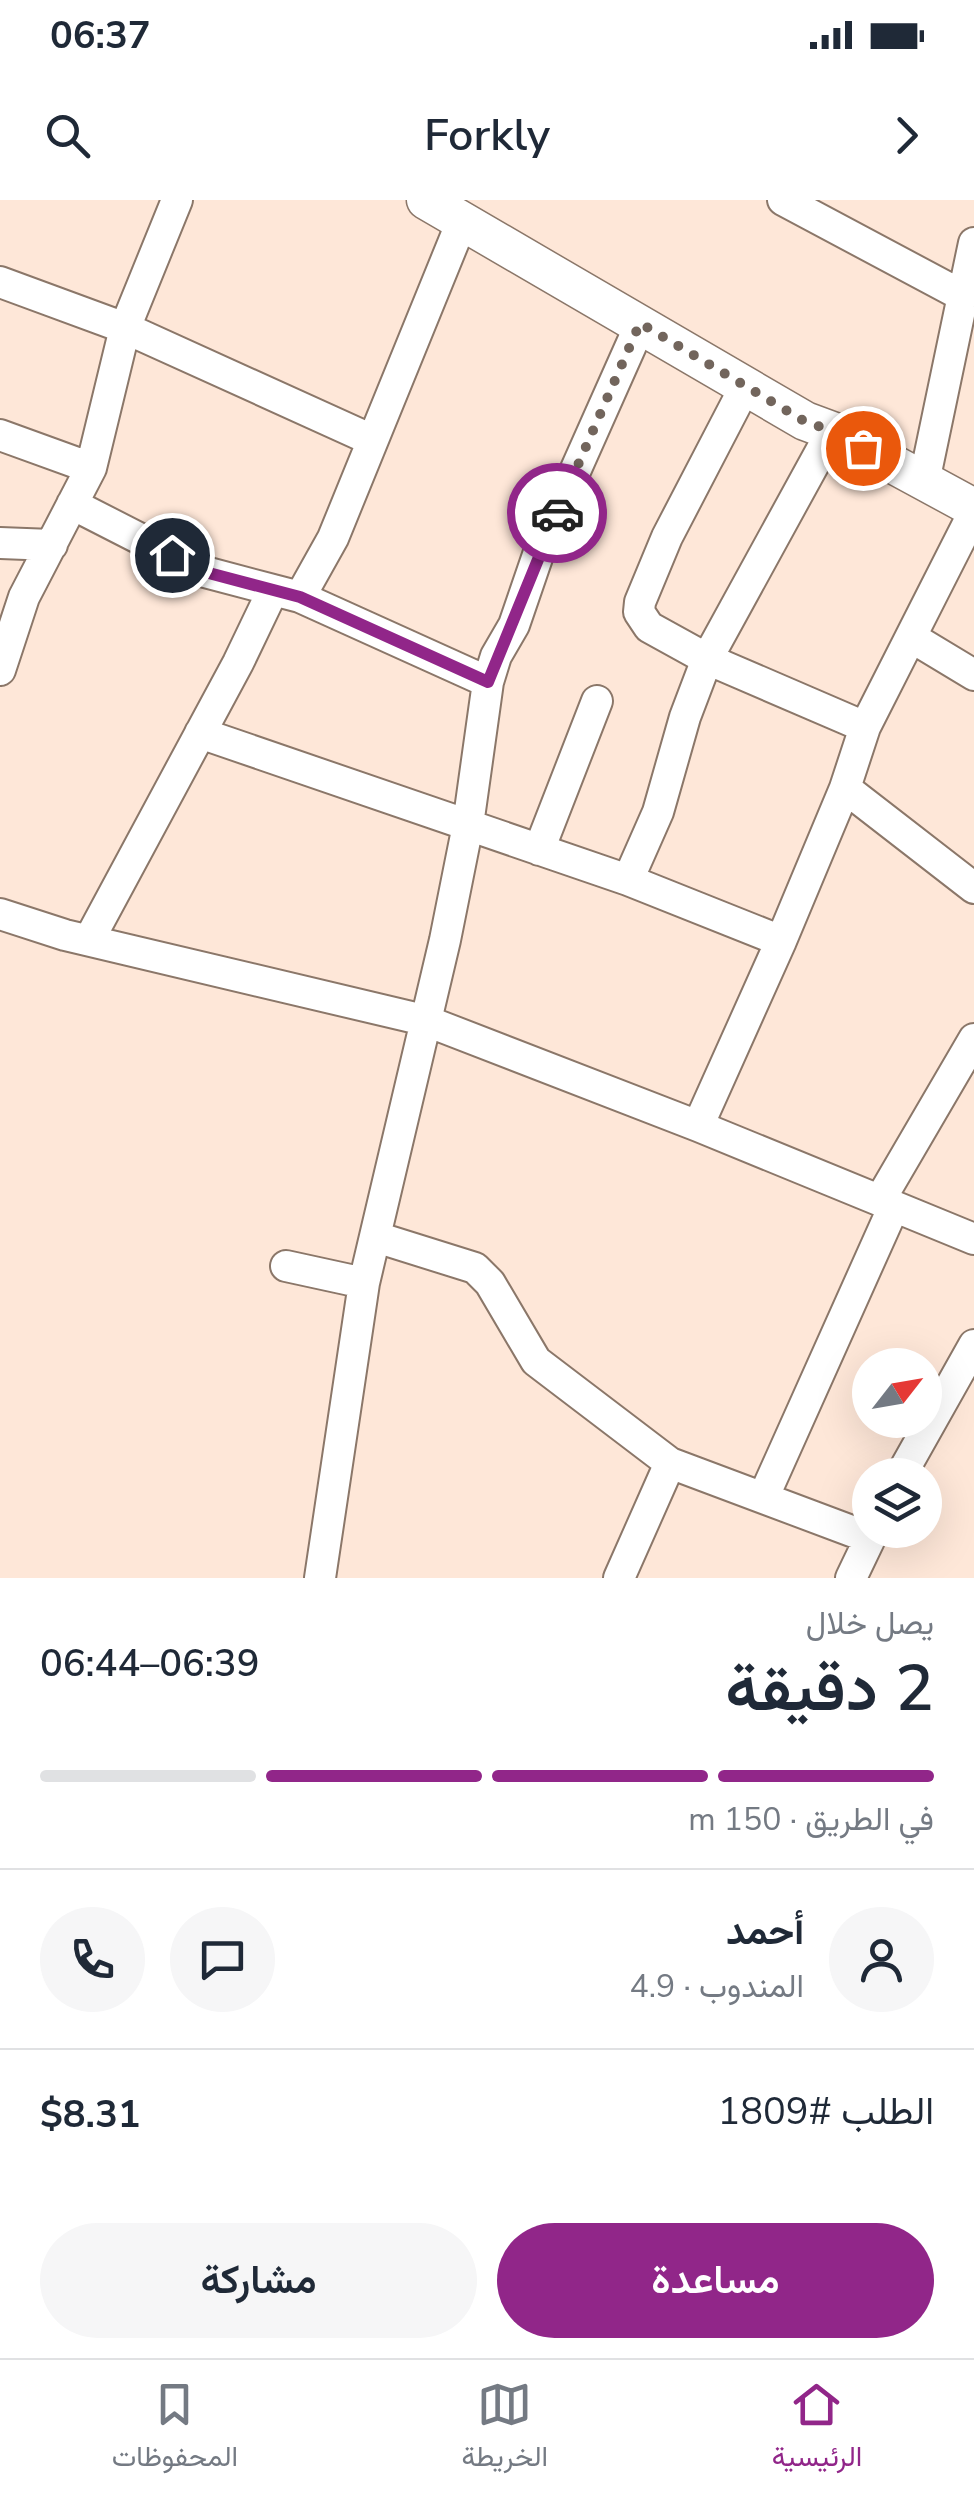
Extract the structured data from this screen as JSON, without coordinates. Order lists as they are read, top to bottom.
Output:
{
  "north": "top right",
  "page": {
    "status": "06:37",
    "header": "Forkly",
    "heading": ["2 دقيقة", "يصل خلال", "06:39–06:44"],
    "panel": [
      "أحمد",
      "المندوب · 4.9",
      "الطلب #1809",
      "$8.31"
    ],
    "bar": "في الطريق · 150 m",
    "buttons": ["مساعدة", "مشاركة"],
    "tabs": ["الرئيسية", "الخريطة", "المحفوظات"]
  }
}
